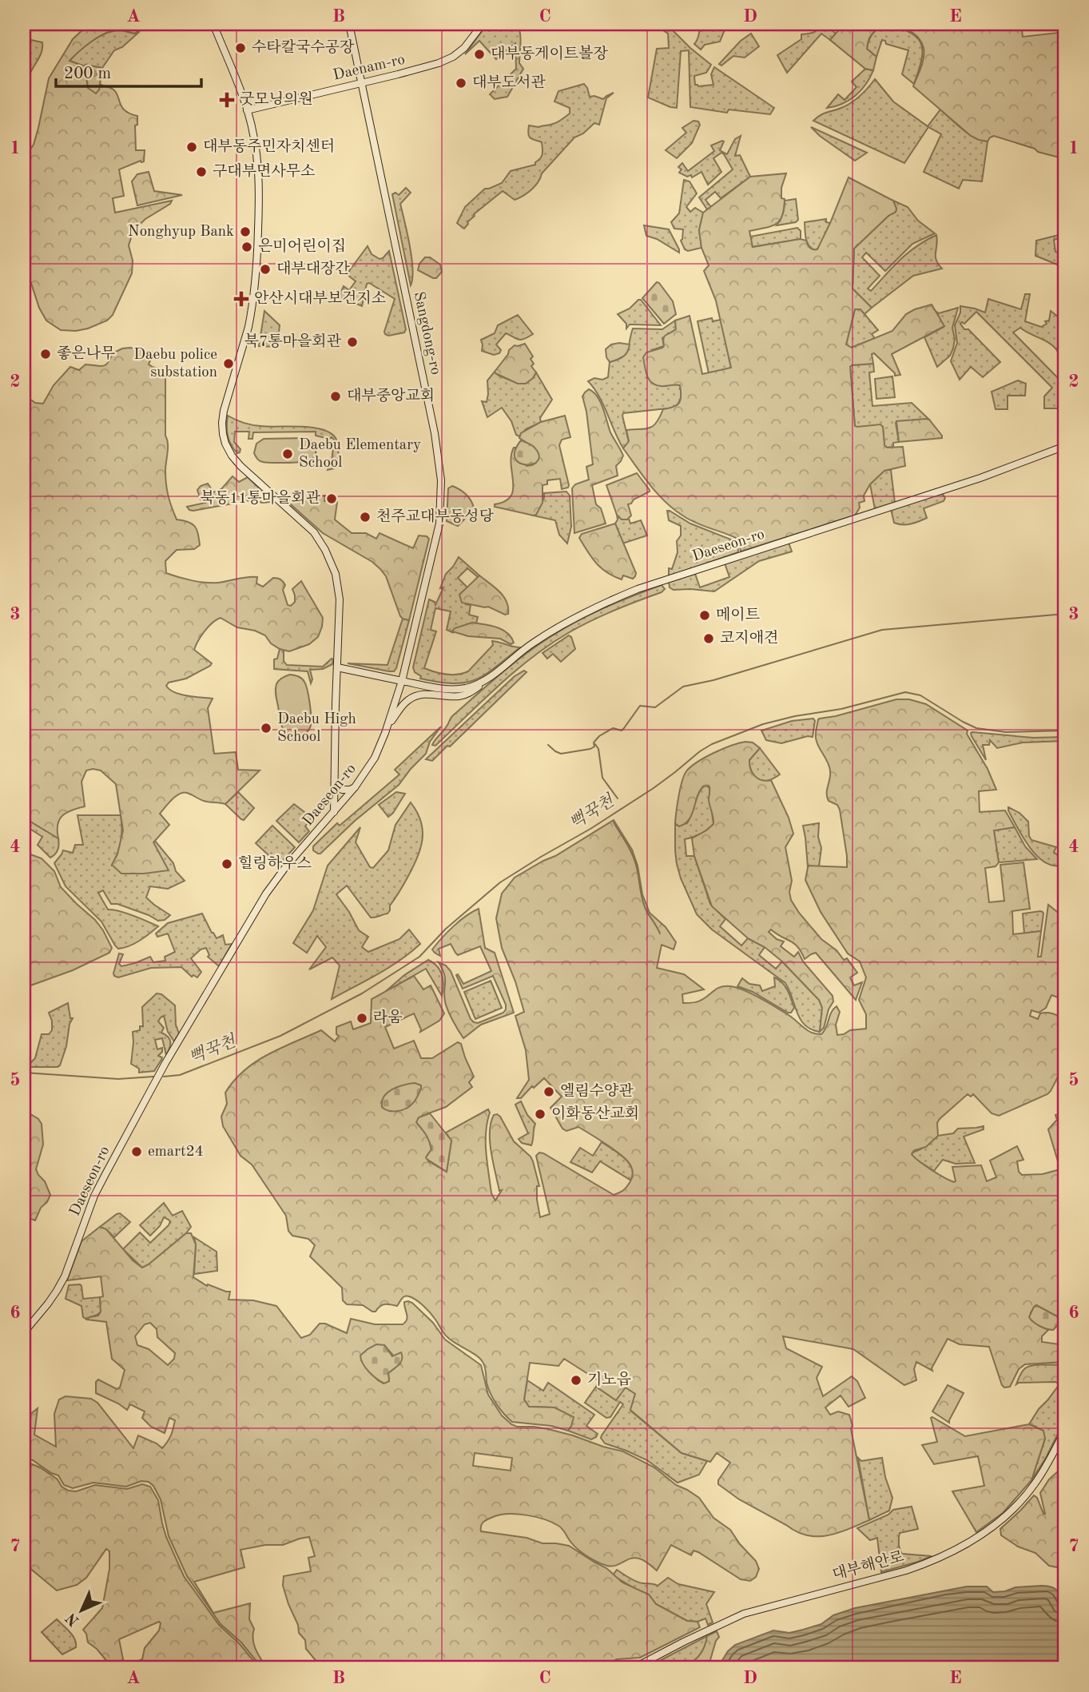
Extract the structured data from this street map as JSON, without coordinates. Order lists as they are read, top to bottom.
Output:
{
  "streets": {
    "street": [
      "Daenam-ro",
      "Sangdong-ro",
      "Daeseon-ro",
      "대부해안로"
    ]
  },
  "crossings": [
    ["Daenam-ro", "Sangdong-ro"],
    ["Sangdong-ro", "Daeseon-ro"]
  ],
  "water": ["뻑꾹천"],
  "places": {
    "other": [
      "수타칼국수공장",
      "대부동게이트볼장",
      "대부도서관",
      "대부동주민자치센터",
      "구대부면사무소",
      "Nonghyup Bank",
      "은미어린이집",
      "대부대장간",
      "북7통마을회관",
      "좋은나무",
      "Daebu police substation",
      "대부중앙교회",
      "Daebu Elementary School",
      "북동11통마을회관",
      "천주교대부동성당",
      "메이트",
      "코지애견",
      "Daebu High School",
      "힐링하우스",
      "라움",
      "엘림수양관",
      "이화동산교회",
      "emart24",
      "기노읍"
    ],
    "health": ["굿모닝의원", "안산시대부보건지소"]
  },
  "scale_bar": "200 m",
  "north": "bottom left",
  "grid": {
    "columns": [
      "A",
      "B",
      "C",
      "D",
      "E"
    ],
    "rows": [
      "1",
      "2",
      "3",
      "4",
      "5",
      "6",
      "7"
    ]
  }
}
